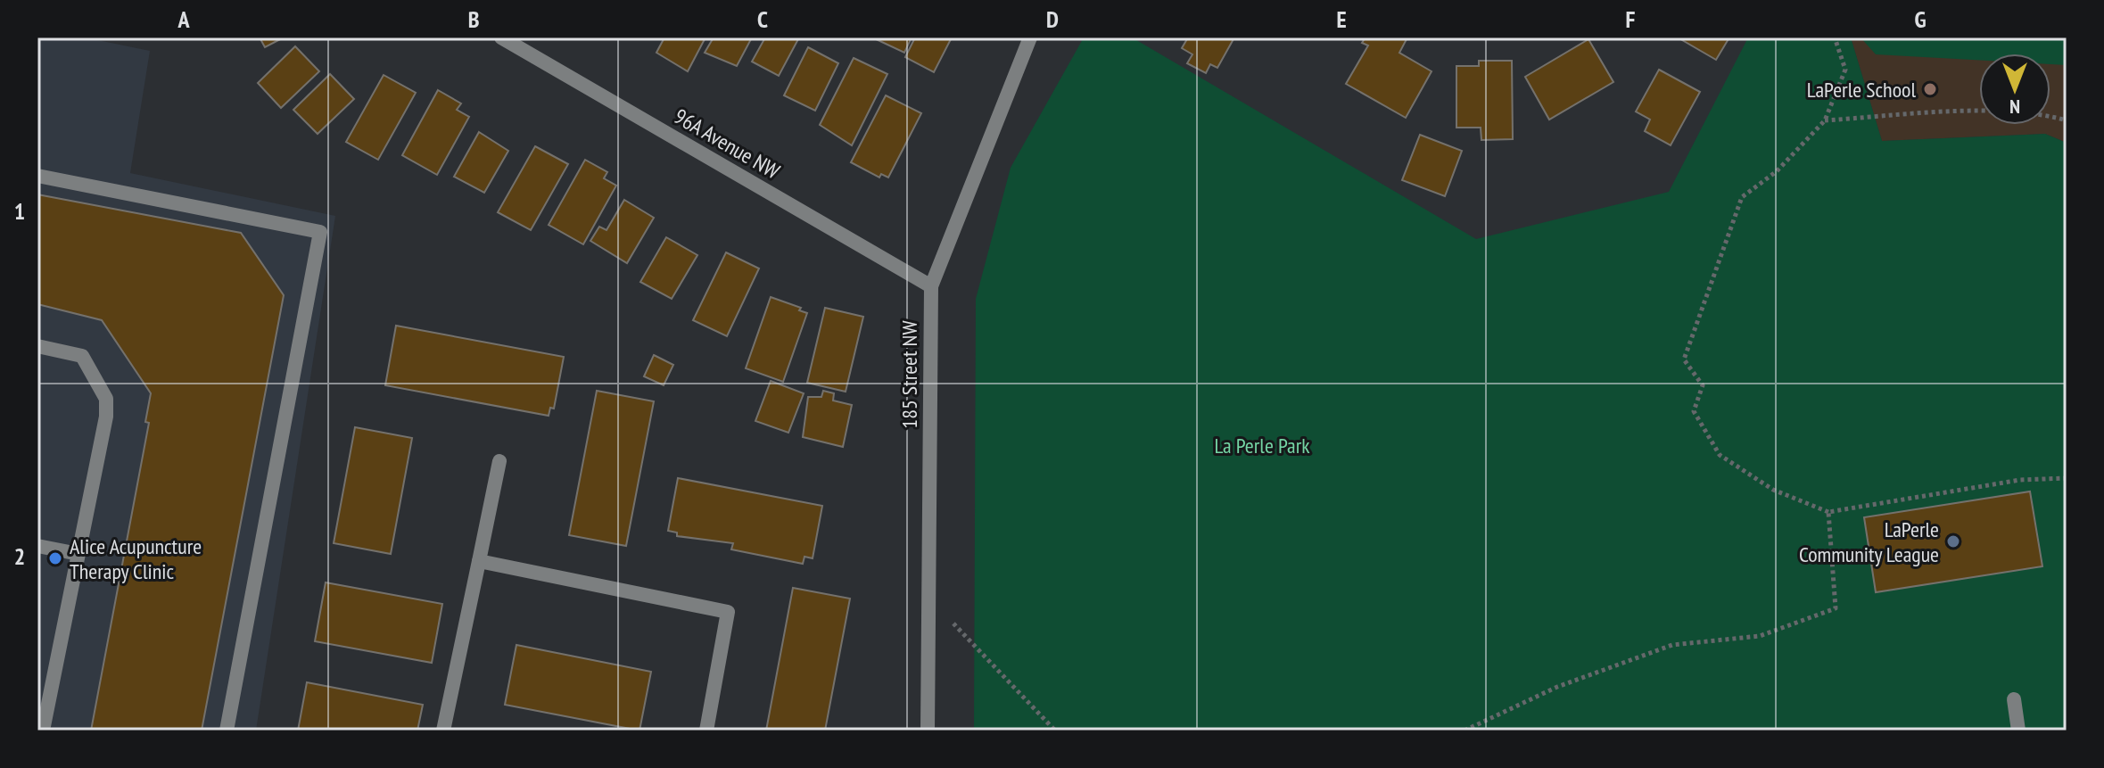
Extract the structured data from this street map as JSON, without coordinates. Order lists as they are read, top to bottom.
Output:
{
  "streets": {
    "street": ["96A Avenue NW", "185 Street NW"]
  },
  "crossings": [
    ["96A Avenue NW", "185 Street NW"]
  ],
  "parks": ["La Perle Park"],
  "places": ["LaPerle School", "LaPerle Community League", "Alice Acupuncture Therapy Clinic"],
  "north": "bottom",
  "grid": {
    "columns": [
      "A",
      "B",
      "C",
      "D",
      "E",
      "F",
      "G"
    ],
    "rows": ["1", "2"]
  }
}
